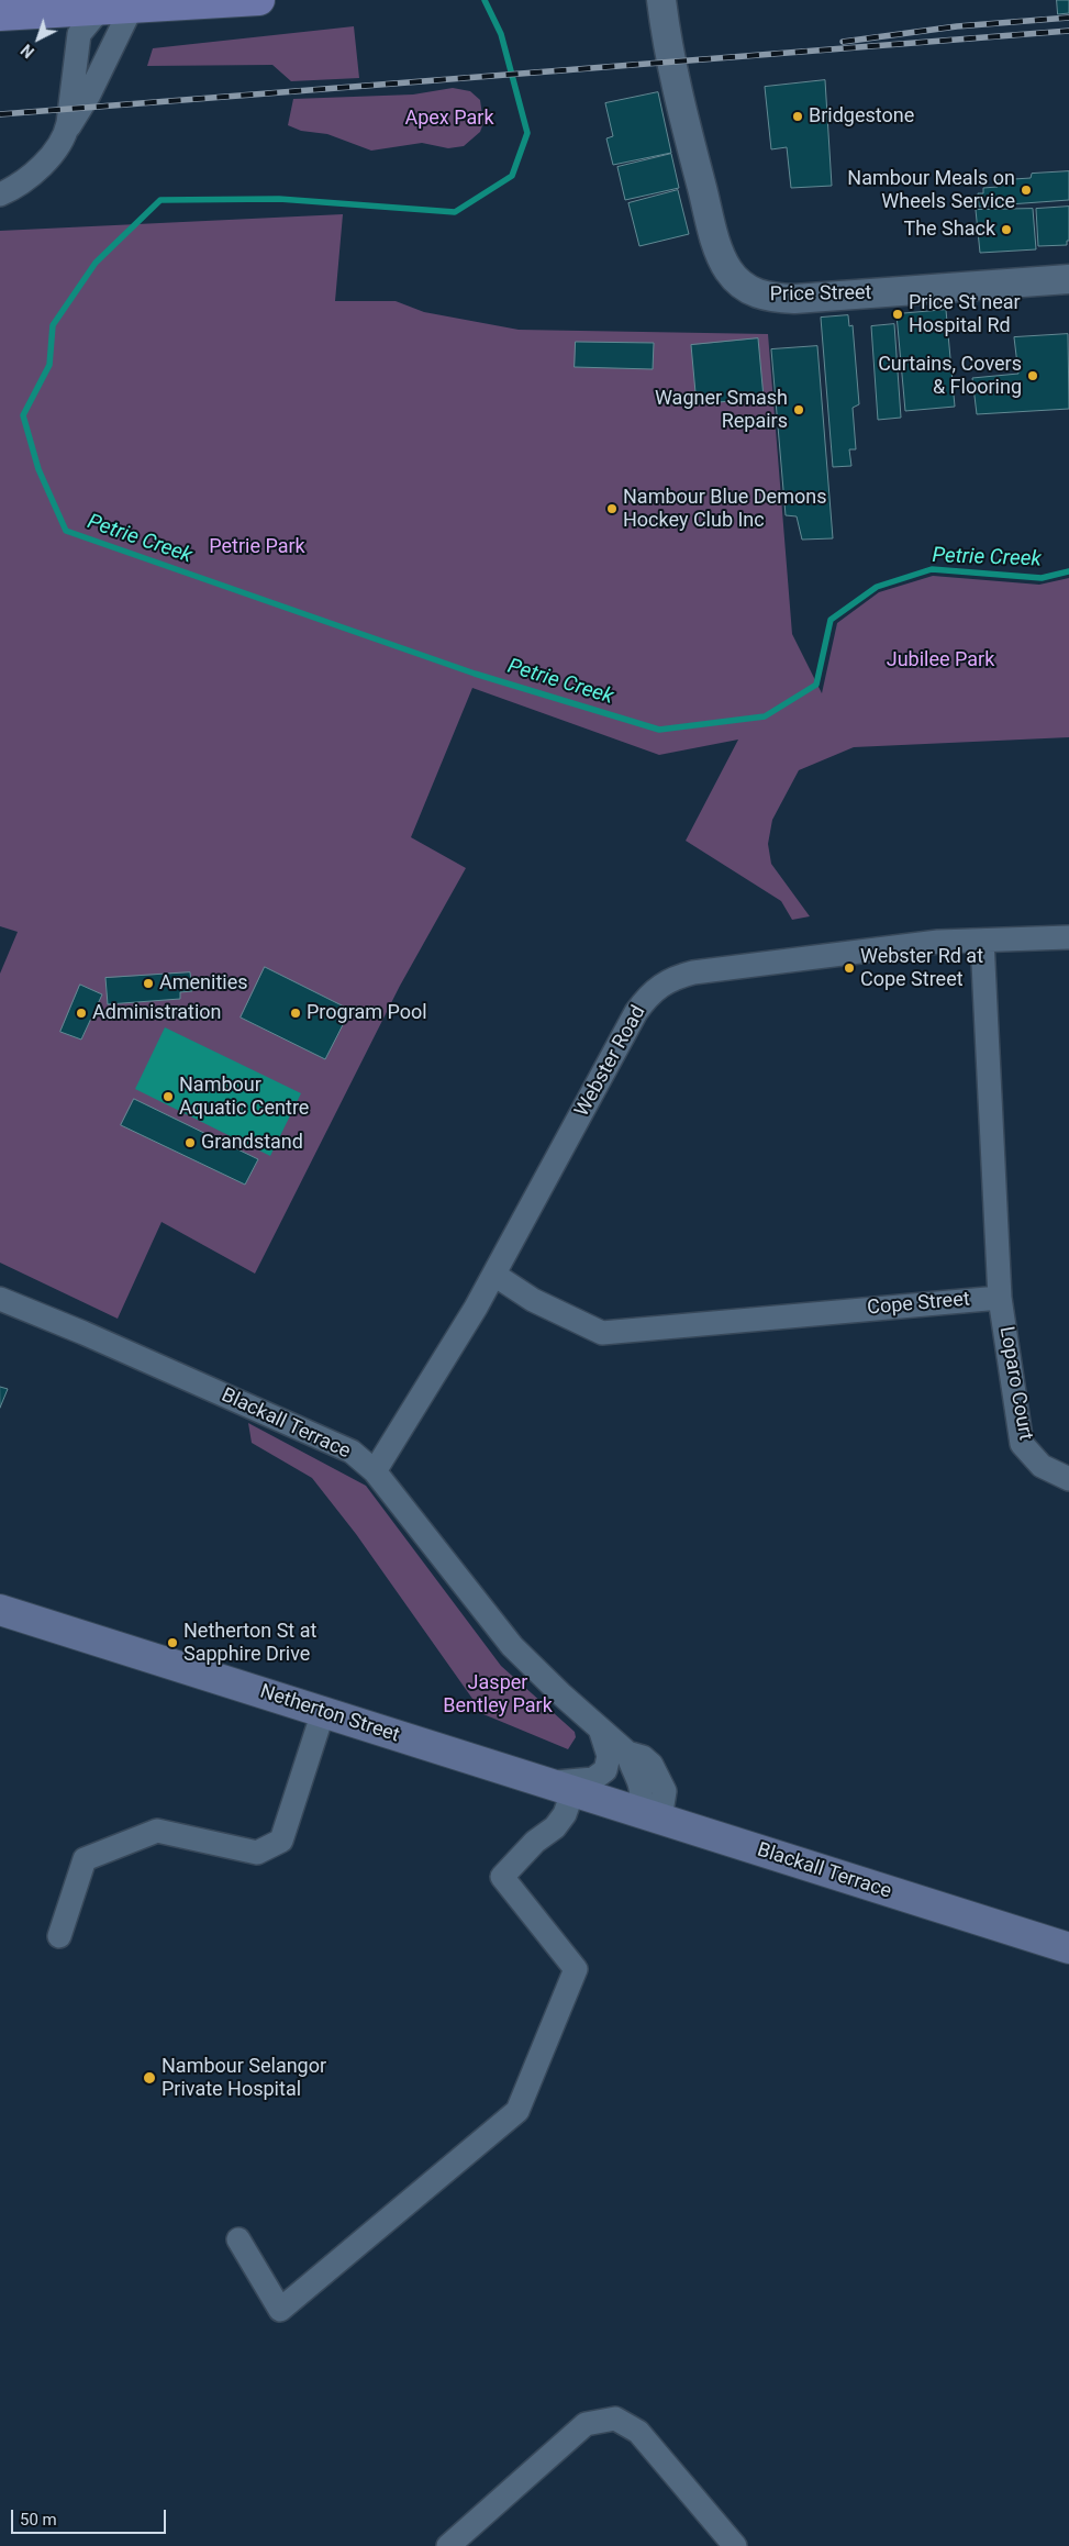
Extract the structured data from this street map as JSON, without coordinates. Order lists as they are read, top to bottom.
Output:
{
  "streets": {
    "main road": ["Blackall Terrace", "Netherton Street"],
    "street": [
      "Price Street",
      "Webster Road",
      "Cope Street",
      "Loparo Court"
    ]
  },
  "crossings": [
    ["Webster Road", "Cope Street"],
    ["Webster Road", "Blackall Terrace"],
    ["Cope Street", "Loparo Court"],
    ["Blackall Terrace", "Netherton Street"]
  ],
  "water": ["Petrie Creek"],
  "parks": [
    "Apex Park",
    "Petrie Park",
    "Jubilee Park",
    "Jasper Bentley Park"
  ],
  "places": [
    "Bridgestone",
    "Nambour Meals on Wheels Service",
    "The Shack",
    "Price St near Hospital Rd",
    "Curtains, Covers & Flooring",
    "Wagner Smash Repairs",
    "Nambour Blue Demons Hockey Club Inc",
    "Webster Rd at Cope Street",
    "Amenities",
    "Administration",
    "Program Pool",
    "Nambour Aquatic Centre",
    "Grandstand",
    "Netherton St at Sapphire Drive",
    "Nambour Selangor Private Hospital"
  ],
  "scale_bar": "50 m",
  "north": "bottom left"
}
